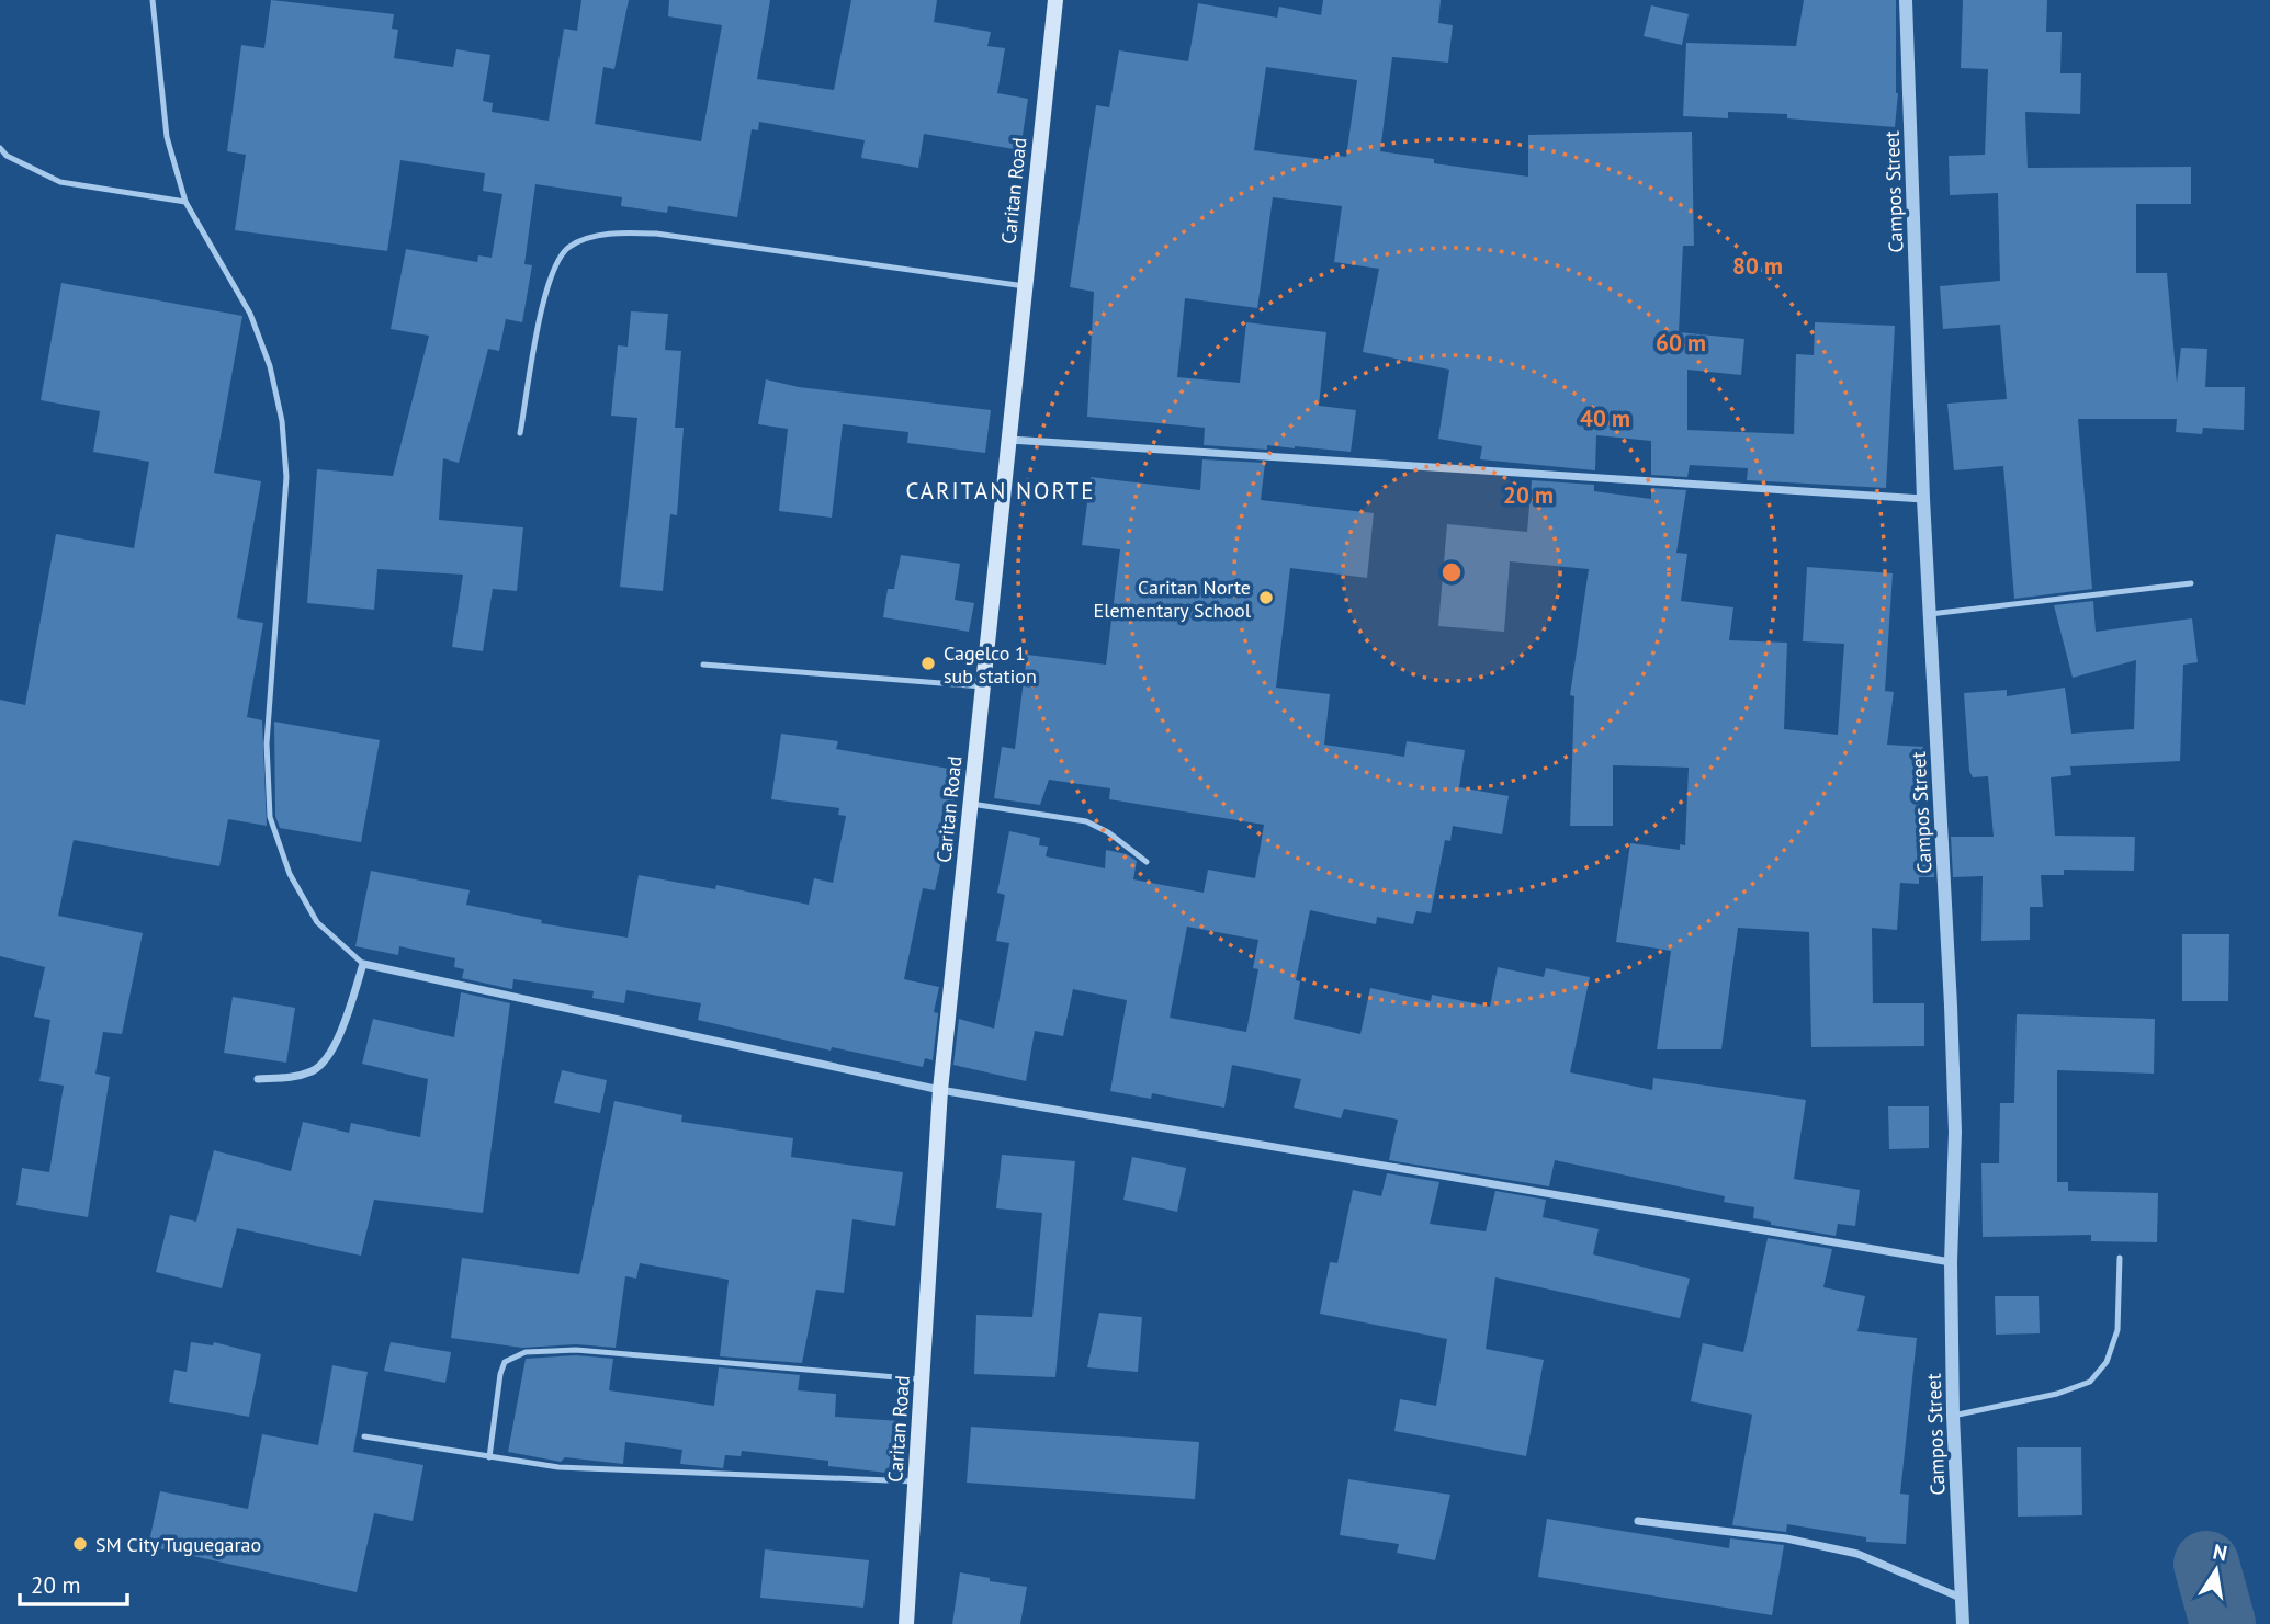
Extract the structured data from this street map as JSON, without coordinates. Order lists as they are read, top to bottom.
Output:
{
  "streets": {
    "main road": ["Caritan Road"],
    "street": ["Campos Street"]
  },
  "districts": ["CARITAN NORTE"],
  "places": ["Caritan Norte Elementary School", "Cagelco 1 sub station", "SM City Tuguegarao"],
  "scale_bar": "20 m",
  "north": "top",
  "rings": [
    "80 m",
    "60 m",
    "40 m",
    "20 m"
  ]
}
